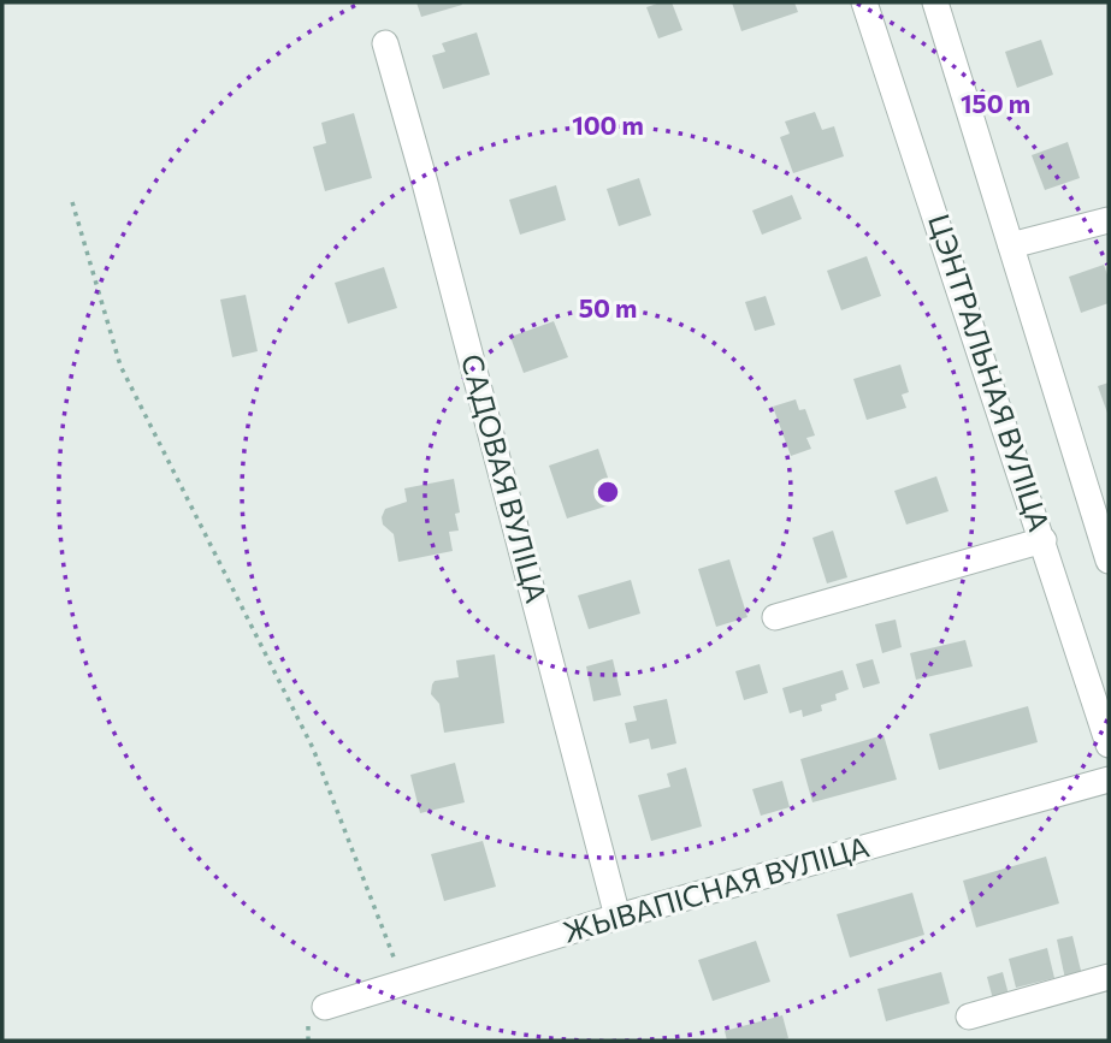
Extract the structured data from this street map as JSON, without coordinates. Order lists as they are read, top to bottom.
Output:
{
  "streets": {
    "street": ["ЦЭНТРАЛЬНАЯ ВУЛІЦА", "САДОВАЯ ВУЛІЦА", "ЖЫВАПІСНАЯ ВУЛІЦА"]
  },
  "crossings": [
    ["САДОВАЯ ВУЛІЦА", "ЖЫВАПІСНАЯ ВУЛІЦА"]
  ],
  "rings": ["150 m", "100 m", "50 m"]
}
